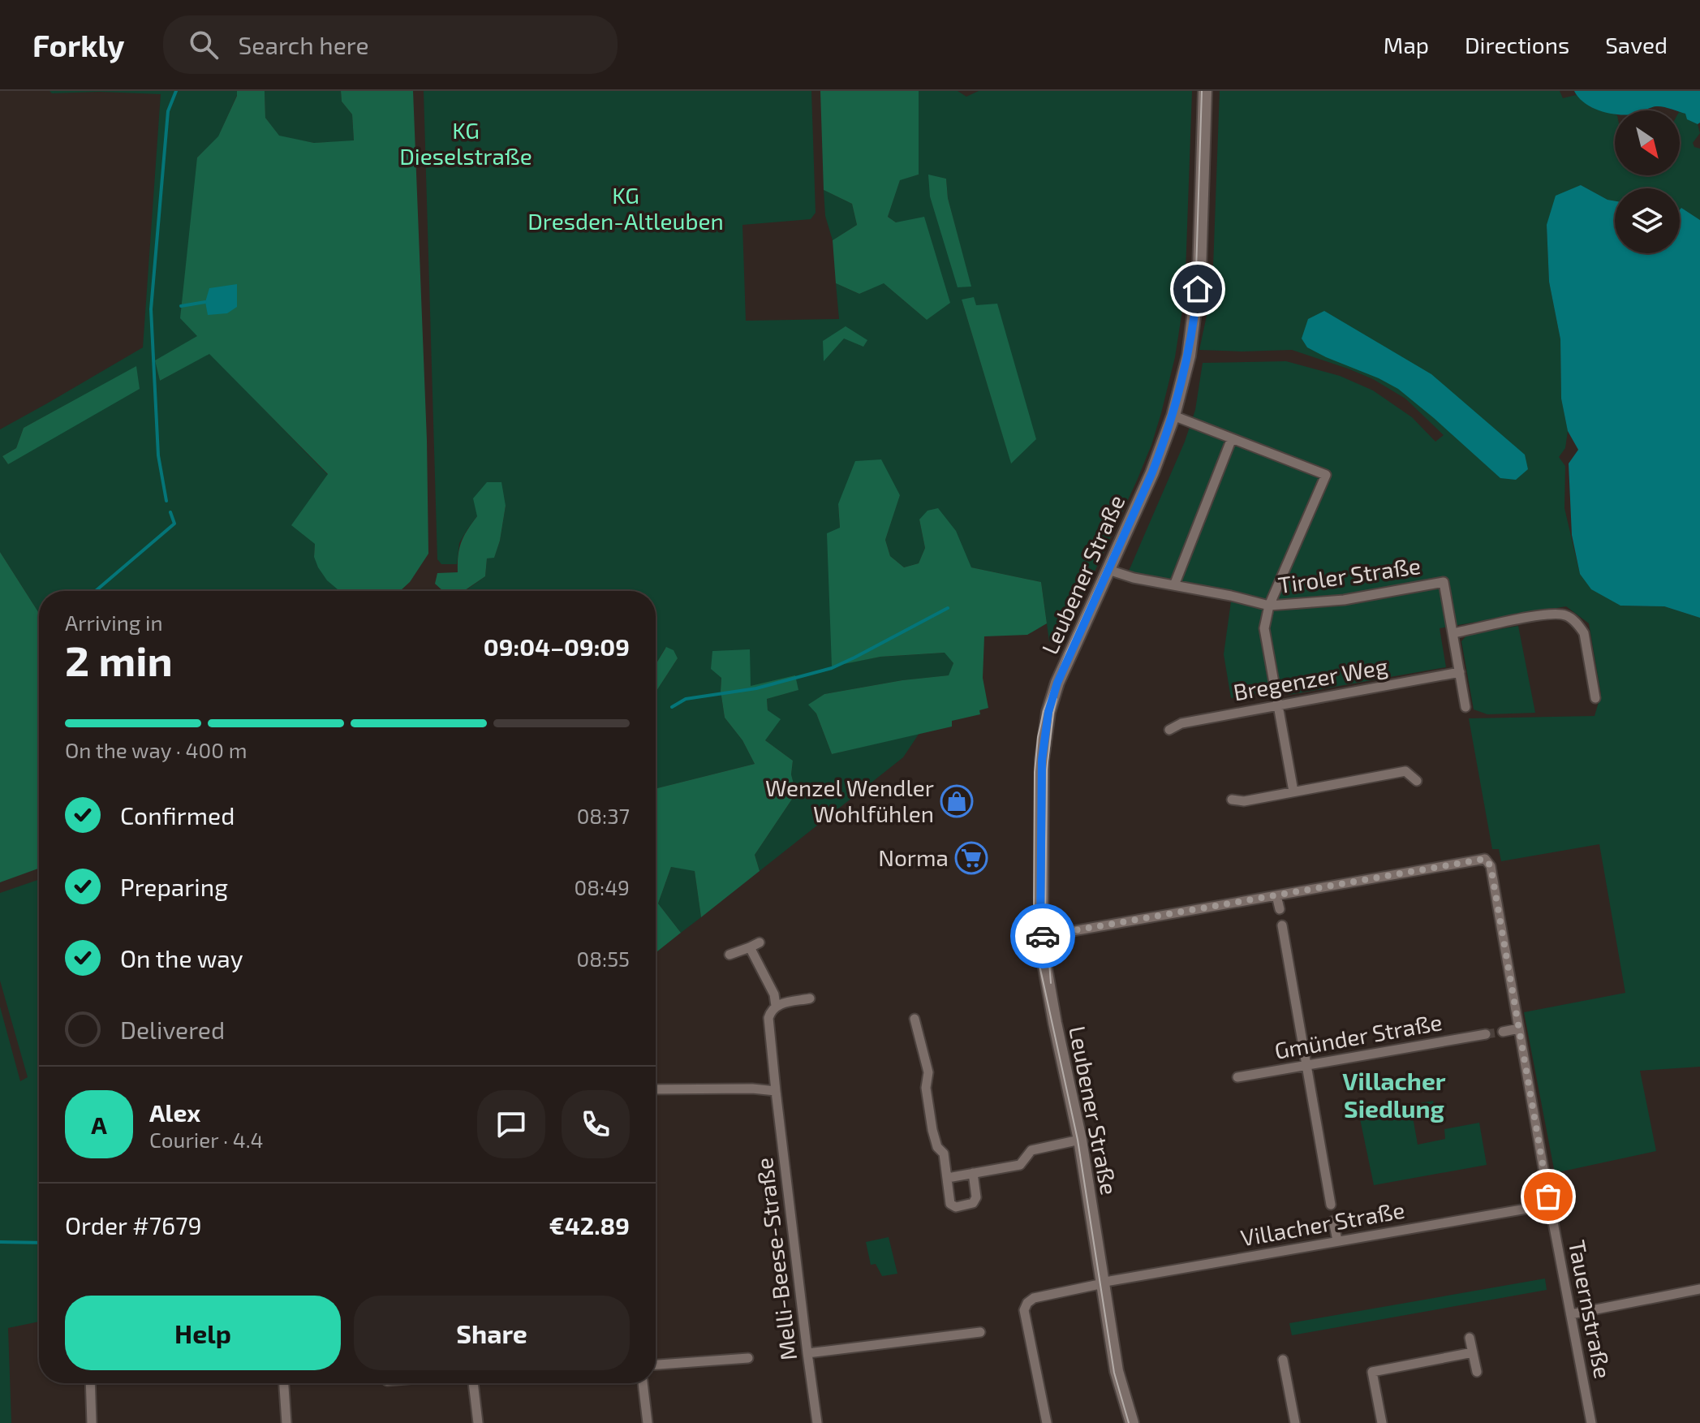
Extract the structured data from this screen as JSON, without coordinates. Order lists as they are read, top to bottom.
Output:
{
  "streets": {
    "street": [
      "Leubener Straße",
      "Tiroler Straße",
      "Bregenzer Weg",
      "Gmünder Straße",
      "Villacher Straße",
      "Melli-Beese-Straße",
      "Tauernstraße"
    ]
  },
  "crossings": [
    ["Leubener Straße", "Tiroler Straße"],
    ["Leubener Straße", "Villacher Straße"],
    ["Villacher Straße", "Tauernstraße"]
  ],
  "districts": ["Villacher Siedlung"],
  "parks": ["KG Dieselstraße", "KG Dresden-Altleuben"],
  "places": {
    "shop": ["Wenzel Wendler Wohlfühlen"],
    "supermarket": ["Norma"]
  },
  "north": "bottom right",
  "page": {
    "header": "Forkly",
    "search": "Search here",
    "nav": ["Map", "Directions", "Saved"],
    "heading": ["2 min", "Arriving in", "09:04–09:09"],
    "panel": [
      "Alex",
      "Courier · 4.4",
      "Order #7679",
      "€42.89"
    ],
    "bar": "On the way · 400 m",
    "list": [
      ["Confirmed", "08:37"],
      ["Preparing", "08:49"],
      ["On the way", "08:55"],
      "Delivered"
    ],
    "round": "A",
    "buttons": ["Help", "Share"]
  }
}
